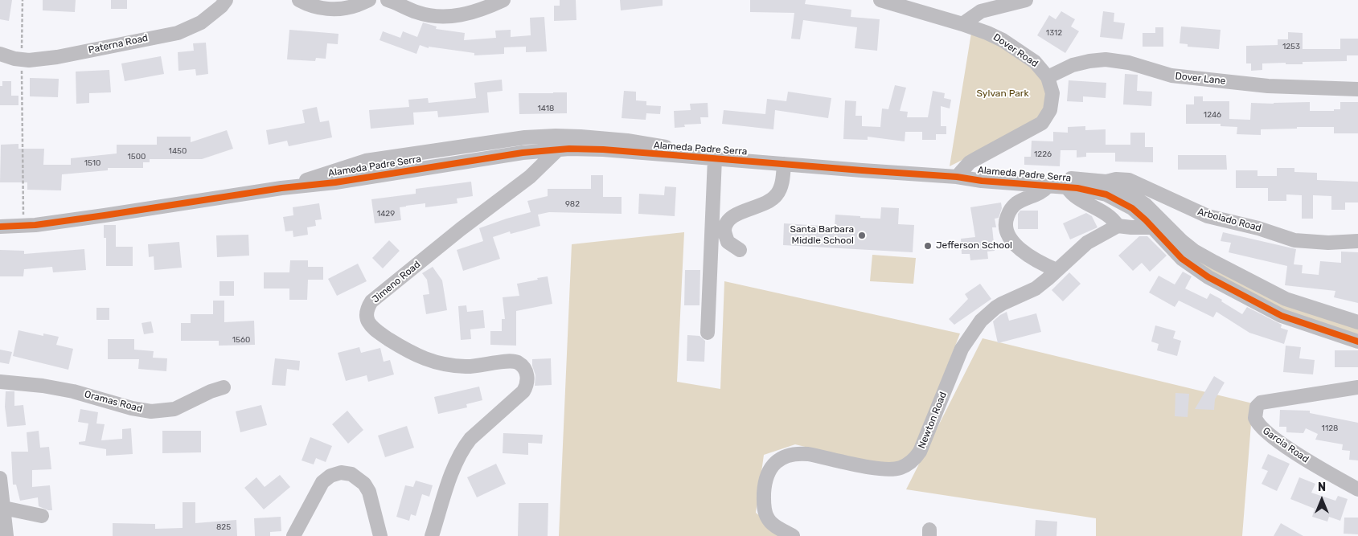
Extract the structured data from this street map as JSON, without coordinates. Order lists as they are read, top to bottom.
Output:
{
  "streets": {
    "street": [
      "Paterna Road",
      "Dover Road",
      "Dover Lane",
      "Alameda Padre Serra",
      "Arbolado Road",
      "Jimeno Road",
      "Oramas Road",
      "Newton Road",
      "Garcia Road"
    ]
  },
  "crossings": [
    ["Dover Road", "Dover Lane"],
    ["Dover Road", "Alameda Padre Serra"],
    ["Alameda Padre Serra", "Arbolado Road"],
    ["Alameda Padre Serra", "Jimeno Road"]
  ],
  "parks": ["Sylvan Park"],
  "places": ["Santa Barbara Middle School", "Jefferson School"],
  "house_numbers": [
    "1312",
    "1253",
    "1418",
    "1246",
    "1450",
    "1226",
    "1500",
    "1510",
    "982",
    "1429",
    "1560",
    "1128",
    "825"
  ],
  "north": "top"
}
